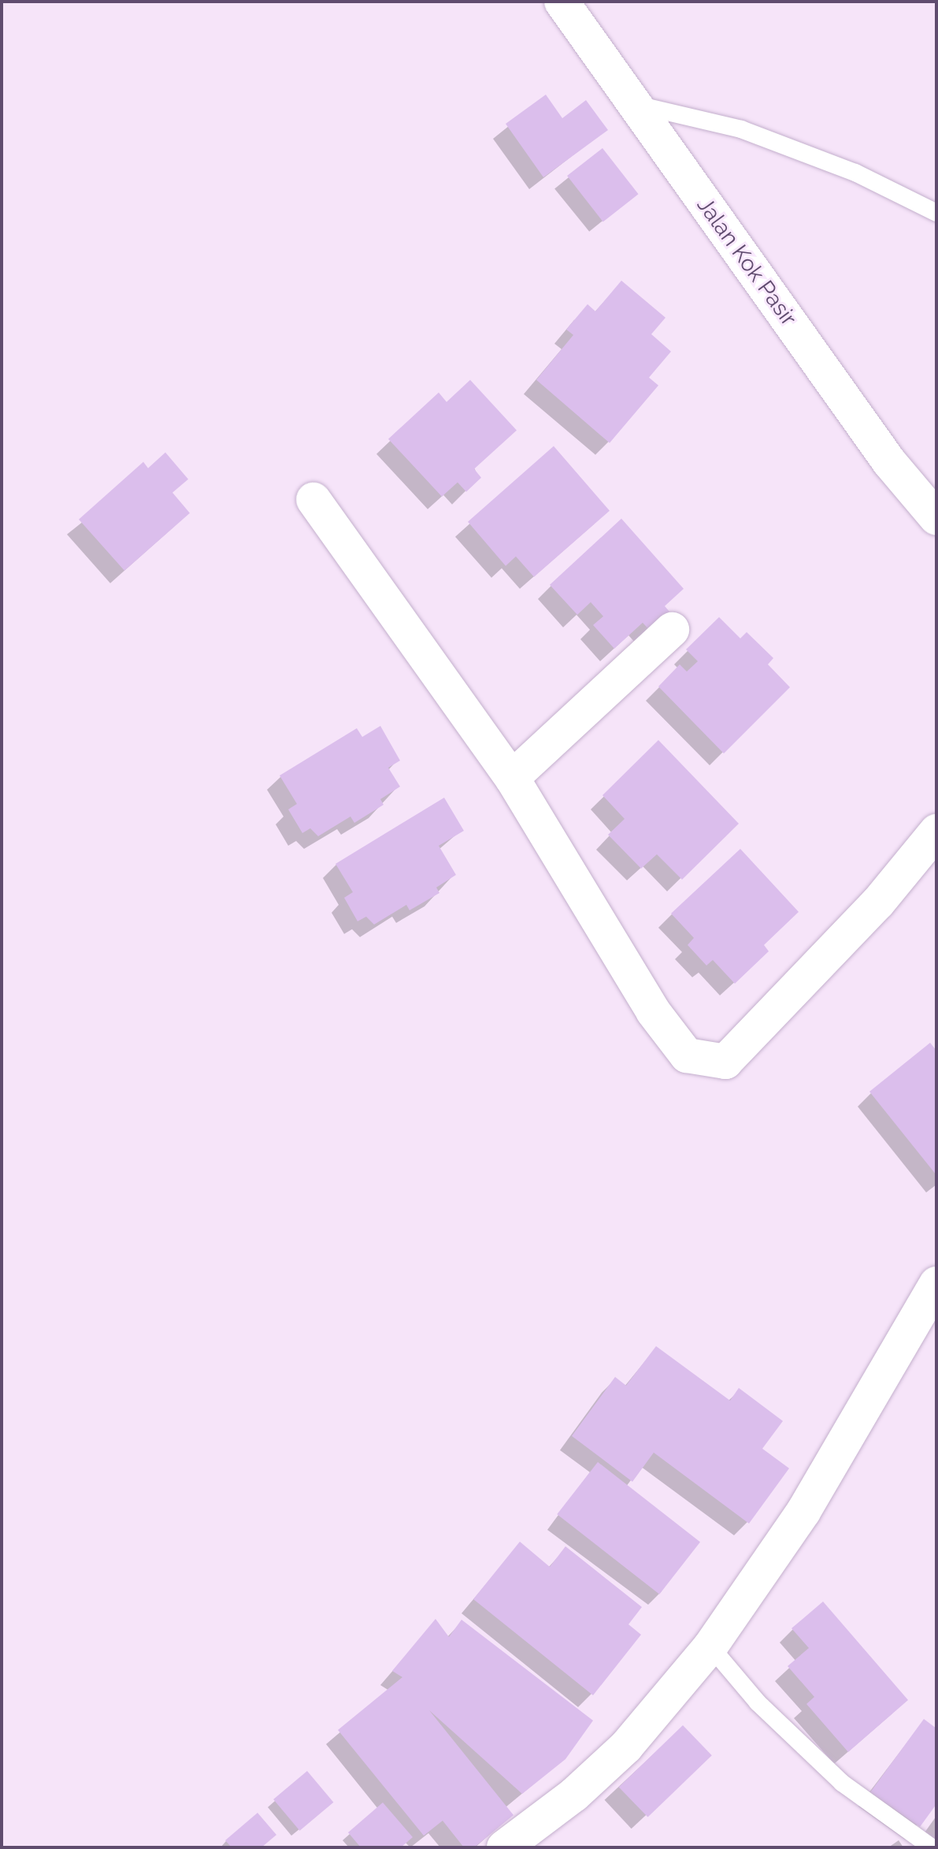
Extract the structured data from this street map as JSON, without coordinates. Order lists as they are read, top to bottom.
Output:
{
  "streets": {
    "street": ["Jalan Kok Pasir"]
  }
}
